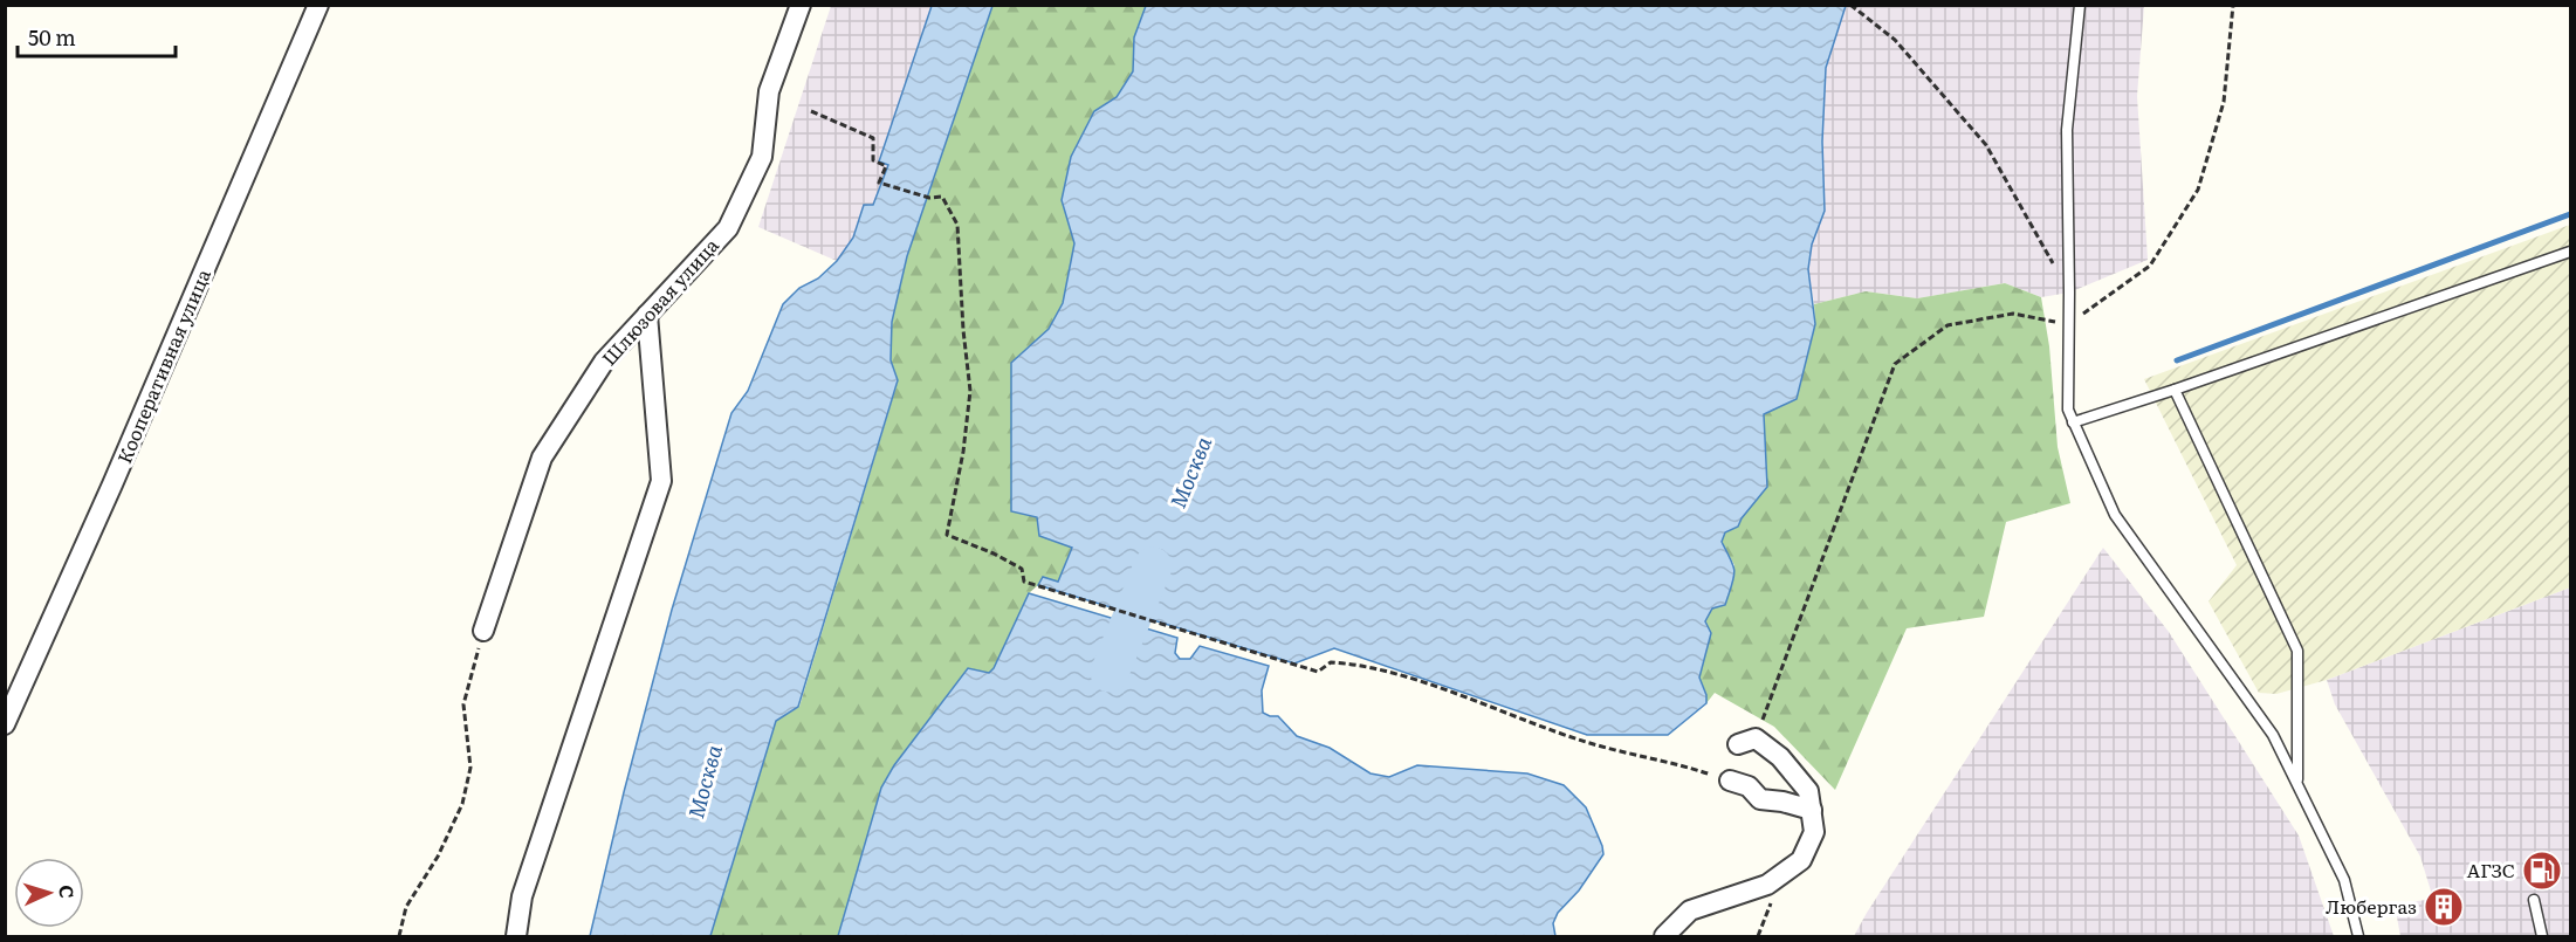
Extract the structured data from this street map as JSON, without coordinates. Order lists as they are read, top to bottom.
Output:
{
  "streets": {
    "street": ["Шлюзовая улица", "Кооперативная улица"]
  },
  "water": ["Москва"],
  "places": {
    "fuel station": ["АГЗС"],
    "building": ["Любергаз"]
  },
  "scale_bar": "50 m",
  "north": "right"
}
